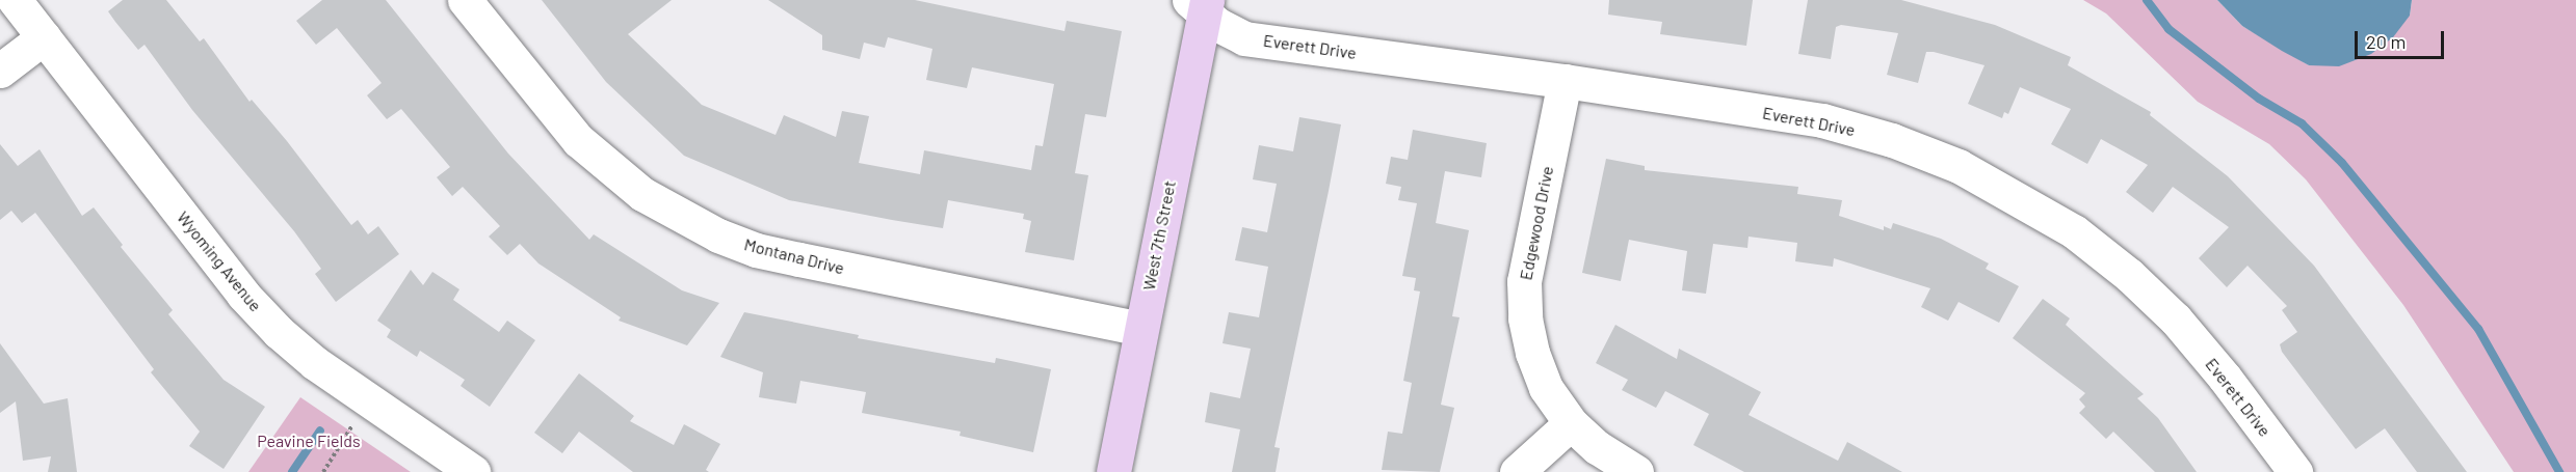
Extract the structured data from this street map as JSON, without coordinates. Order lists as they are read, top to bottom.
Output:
{
  "streets": {
    "main road": ["West 7th Street"],
    "street": [
      "Everett Drive",
      "Edgewood Drive",
      "Montana Drive",
      "Wyoming Avenue"
    ]
  },
  "crossings": [
    ["Everett Drive", "Edgewood Drive"],
    ["Everett Drive", "West 7th Street"],
    ["West 7th Street", "Montana Drive"]
  ],
  "parks": ["Peavine Fields"],
  "scale_bar": "20 m"
}
